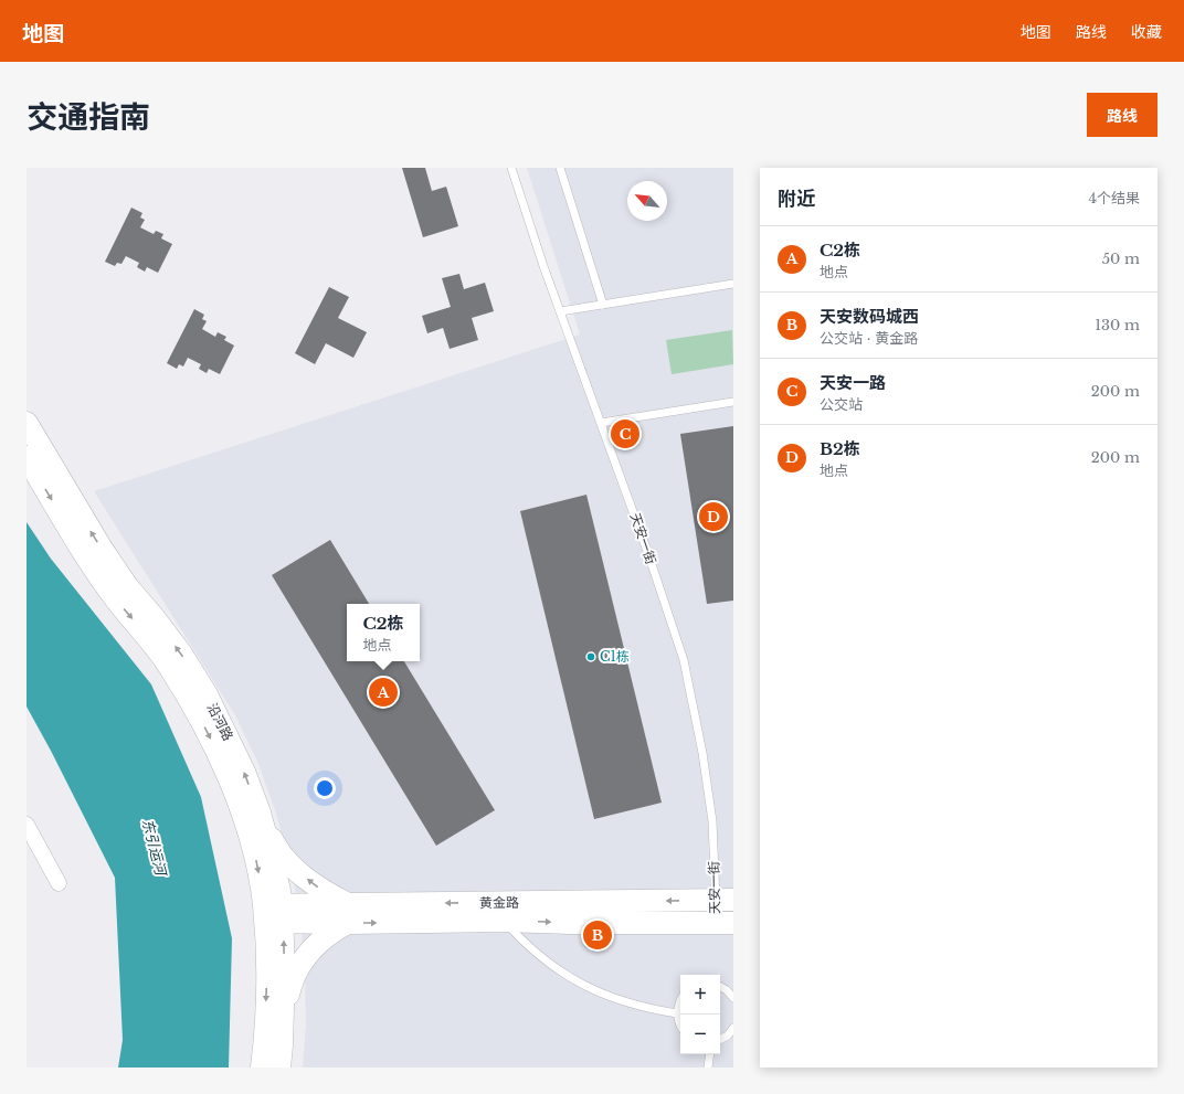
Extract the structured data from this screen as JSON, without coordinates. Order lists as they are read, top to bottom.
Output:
{
  "streets": {
    "main road": ["沿河路", "黄金路"],
    "lane": ["天安一街"]
  },
  "crossings": [
    ["天安一街", "黄金路"],
    ["沿河路", "黄金路"]
  ],
  "water": ["东引运河"],
  "places": ["C1栋"],
  "north": "top left",
  "page": {
    "header": "地图",
    "nav": ["地图", "路线", "收藏"],
    "title": "交通指南",
    "buttons": "路线",
    "heading": ["附近", "4个结果"],
    "list": [
      {
        "mark": "A",
        "name": "C2栋",
        "note": "地点",
        "value": "50 m"
      },
      {
        "mark": "B",
        "name": "天安数码城西",
        "note": "公交站 · 黄金路",
        "value": "130 m"
      },
      {
        "mark": "C",
        "name": "天安一路",
        "note": "公交站",
        "value": "200 m"
      },
      {
        "mark": "D",
        "name": "B2栋",
        "note": "地点",
        "value": "200 m"
      }
    ],
    "pins": [
      "C",
      "D",
      "A",
      "B"
    ],
    "popup": ["C2栋", "地点"],
    "map_buttons": ["+", "−"]
  }
}
